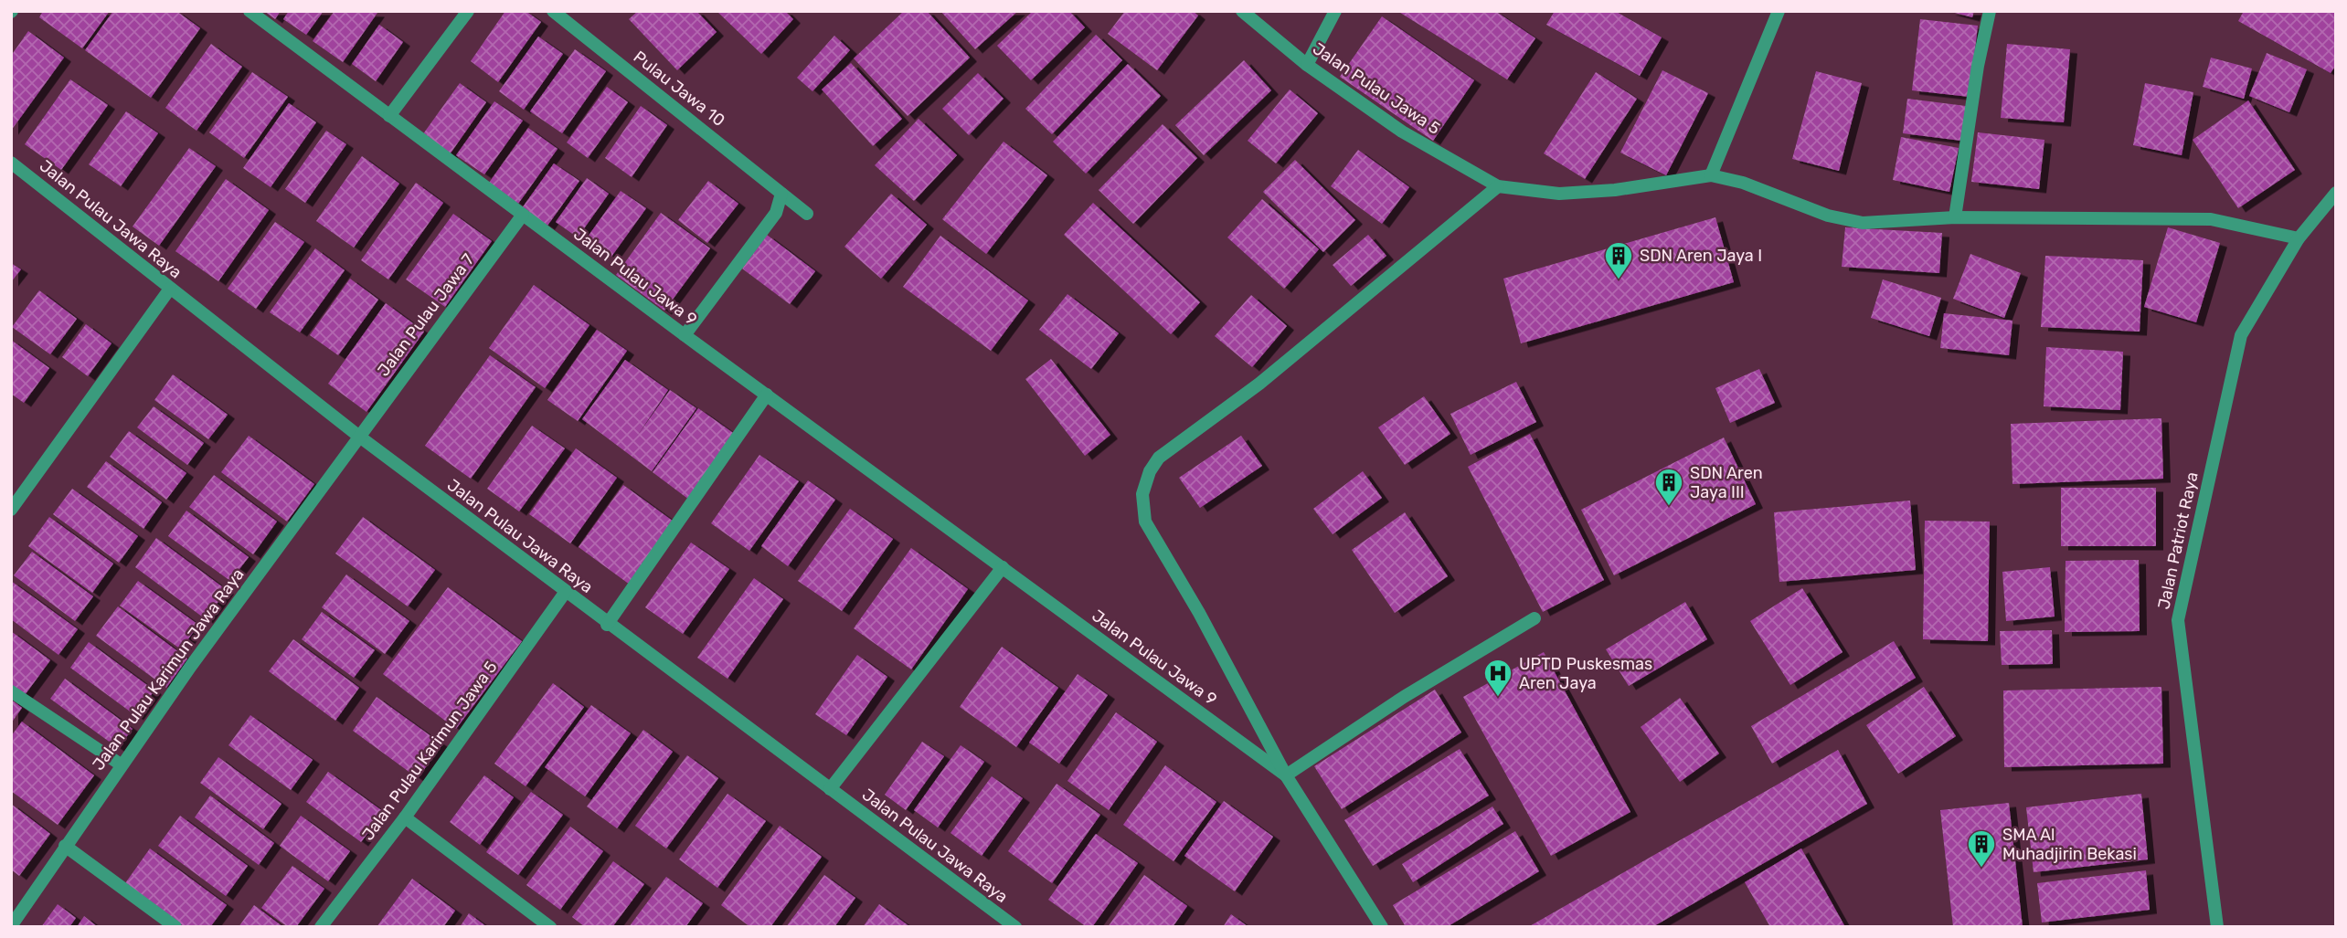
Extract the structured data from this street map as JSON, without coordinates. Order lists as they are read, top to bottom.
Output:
{
  "streets": {
    "street": [
      "Pulau Jawa 10",
      "Jalan Pulau Jawa 5",
      "Jalan Pulau Jawa Raya",
      "Jalan Pulau Jawa 9",
      "Jalan Pulau Jawa 7",
      "Jalan Patriot Raya",
      "Jalan Pulau Karimun Jawa Raya",
      "Jalan Pulau Karimun Jawa 5"
    ]
  },
  "crossings": [
    ["Jalan Pulau Jawa Raya", "Jalan Pulau Jawa 7"],
    ["Jalan Pulau Jawa Raya", "Jalan Pulau Karimun Jawa Raya"],
    ["Jalan Pulau Jawa Raya", "Jalan Pulau Karimun Jawa 5"],
    ["Jalan Pulau Jawa 9", "Jalan Pulau Jawa 7"],
    ["Jalan Pulau Jawa 7", "Jalan Pulau Karimun Jawa Raya"]
  ],
  "places": {
    "building": ["SDN Aren Jaya I", "SDN Aren Jaya III", "SMA Al Muhadjirin Bekasi"],
    "hospital": ["UPTD Puskesmas Aren Jaya"]
  }
}
